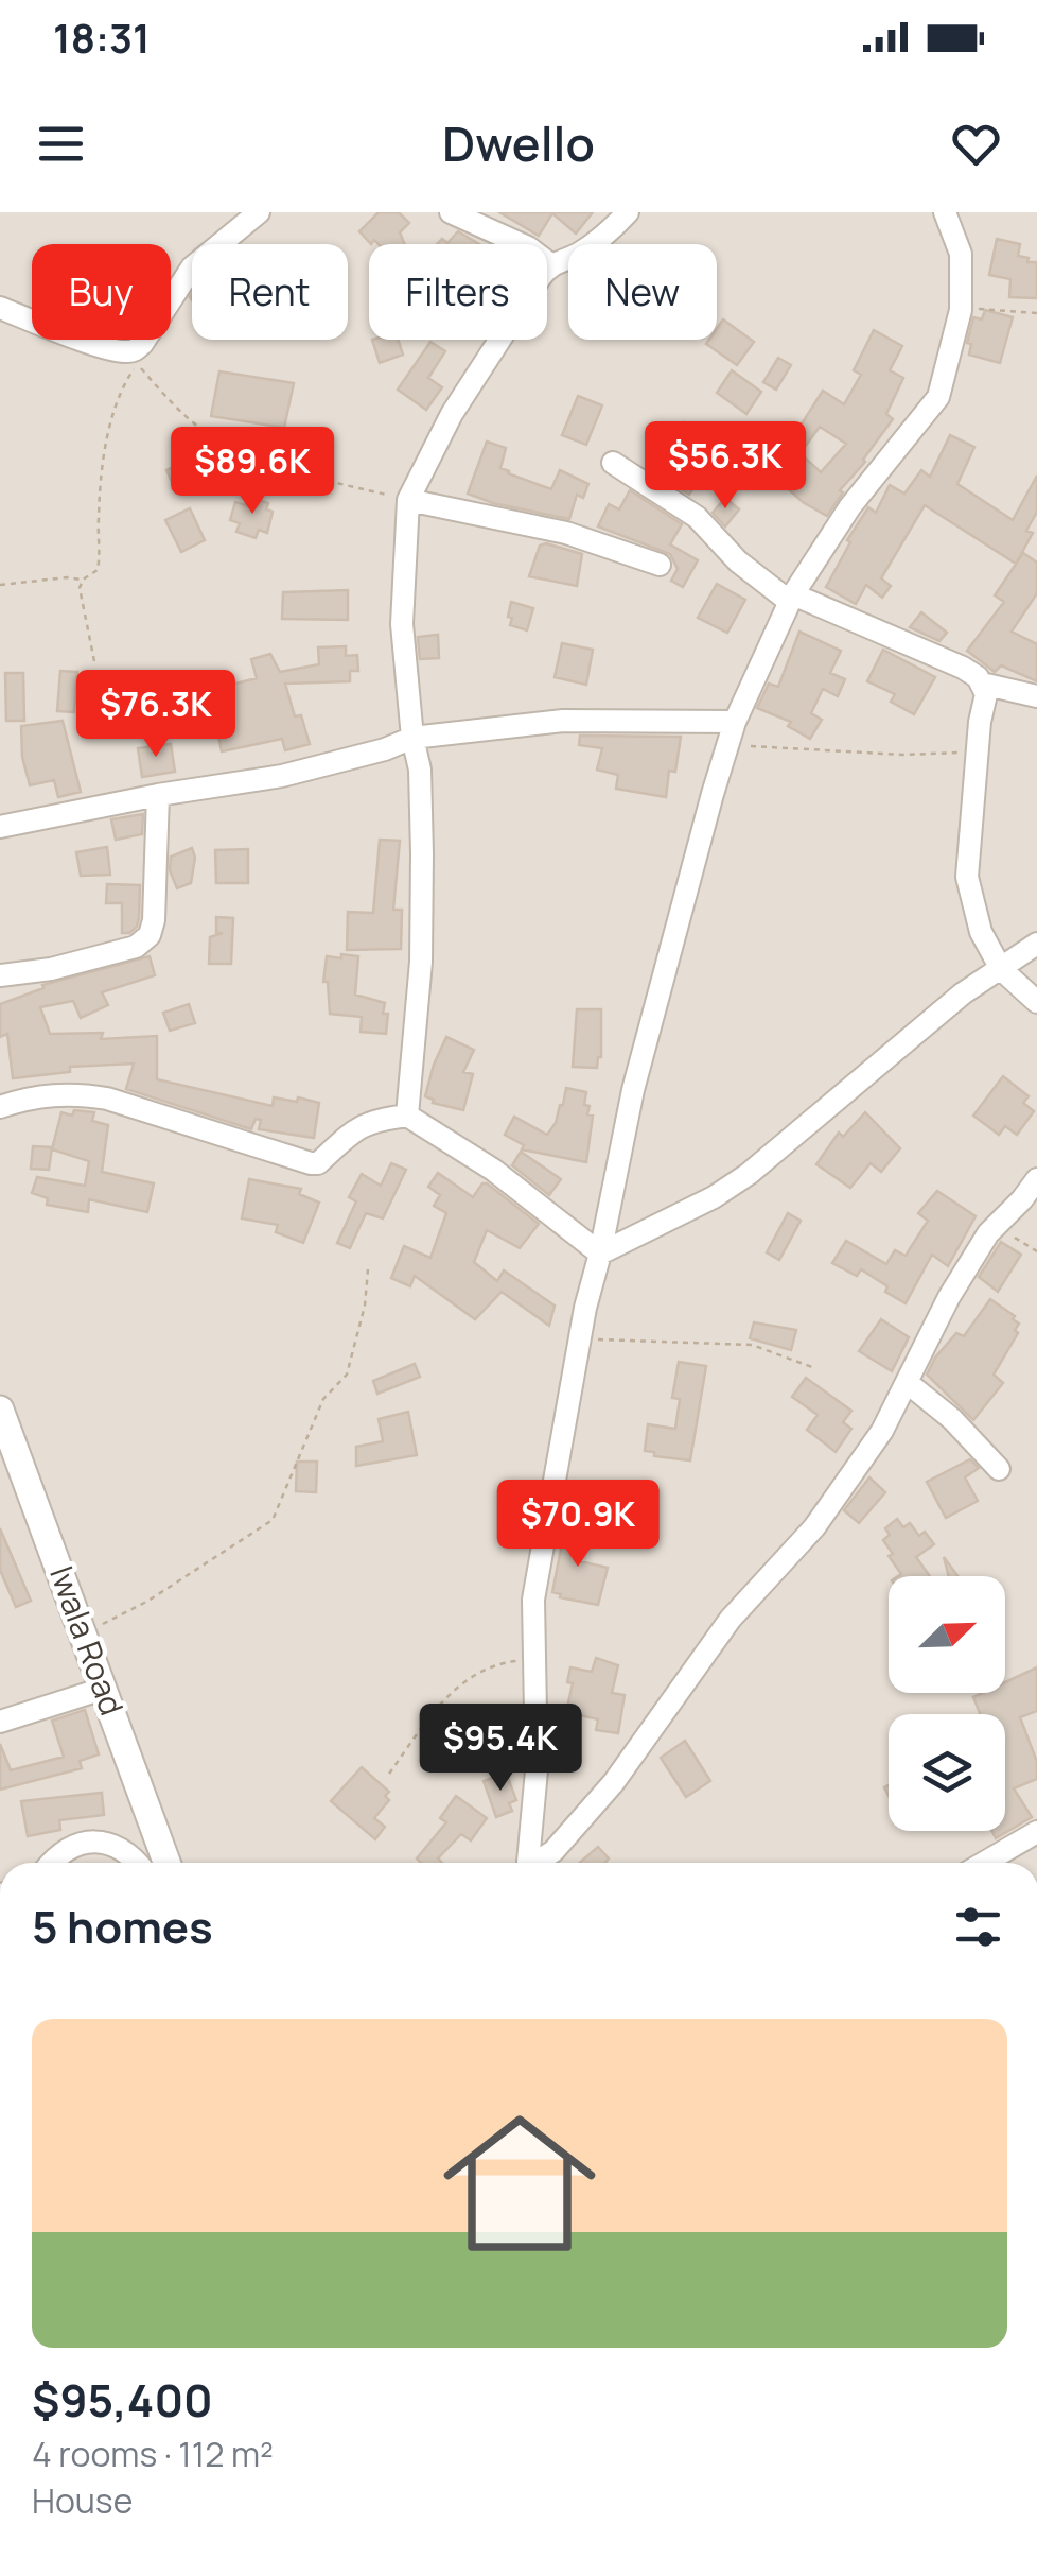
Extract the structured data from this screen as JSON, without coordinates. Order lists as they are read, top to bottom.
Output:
{
  "streets": {
    "street": ["Iwala Road"]
  },
  "north": "top right",
  "page": {
    "status": "18:31",
    "header": "Dwello",
    "chip": [
      "Buy",
      "Rent",
      "Filters",
      "New"
    ],
    "price": [
      "$56.3K",
      "$89.6K",
      "$76.3K",
      "$70.9K",
      "$95.4K"
    ],
    "heading": "5 homes",
    "list": [
      {
        "name": "$95,400",
        "note": "4 rooms · 112 m² · House"
      }
    ]
  }
}
